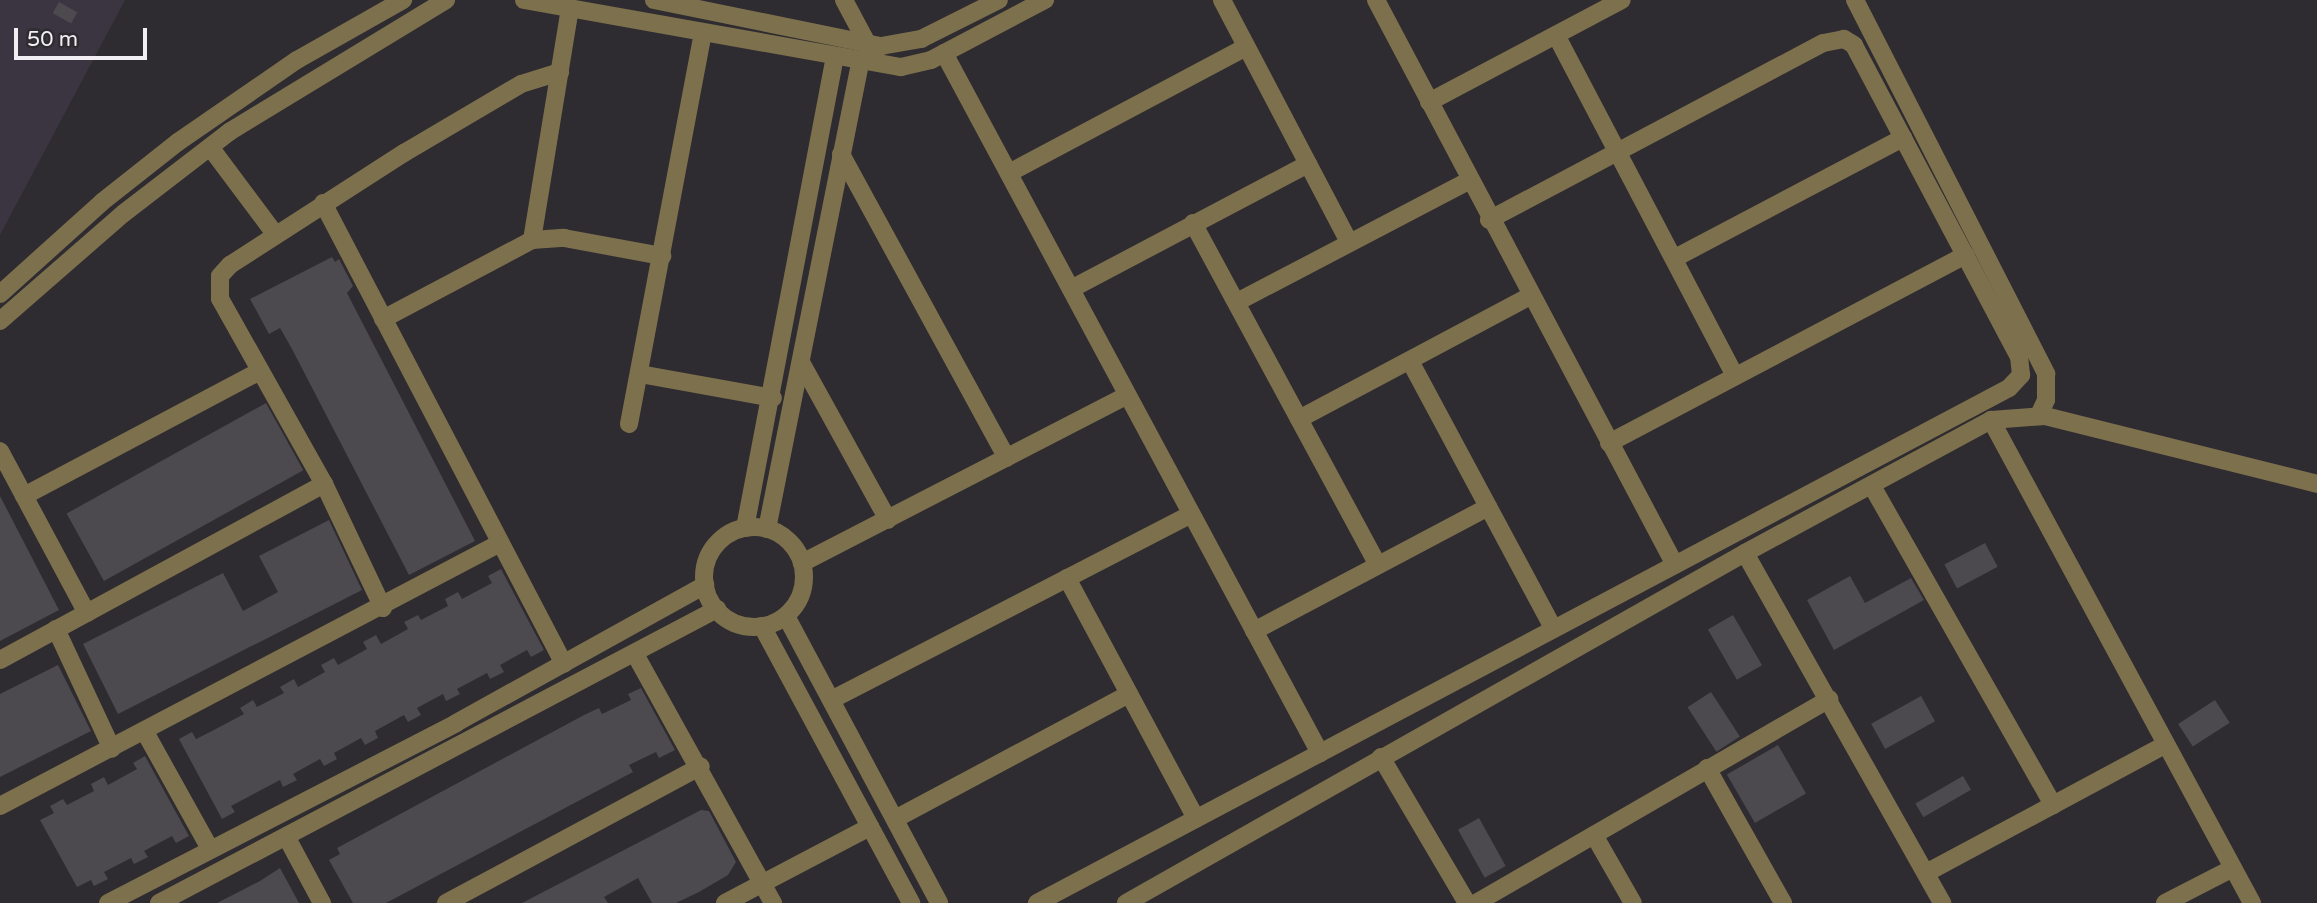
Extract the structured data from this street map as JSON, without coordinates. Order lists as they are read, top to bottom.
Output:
{
  "scale_bar": "50 m"
}
